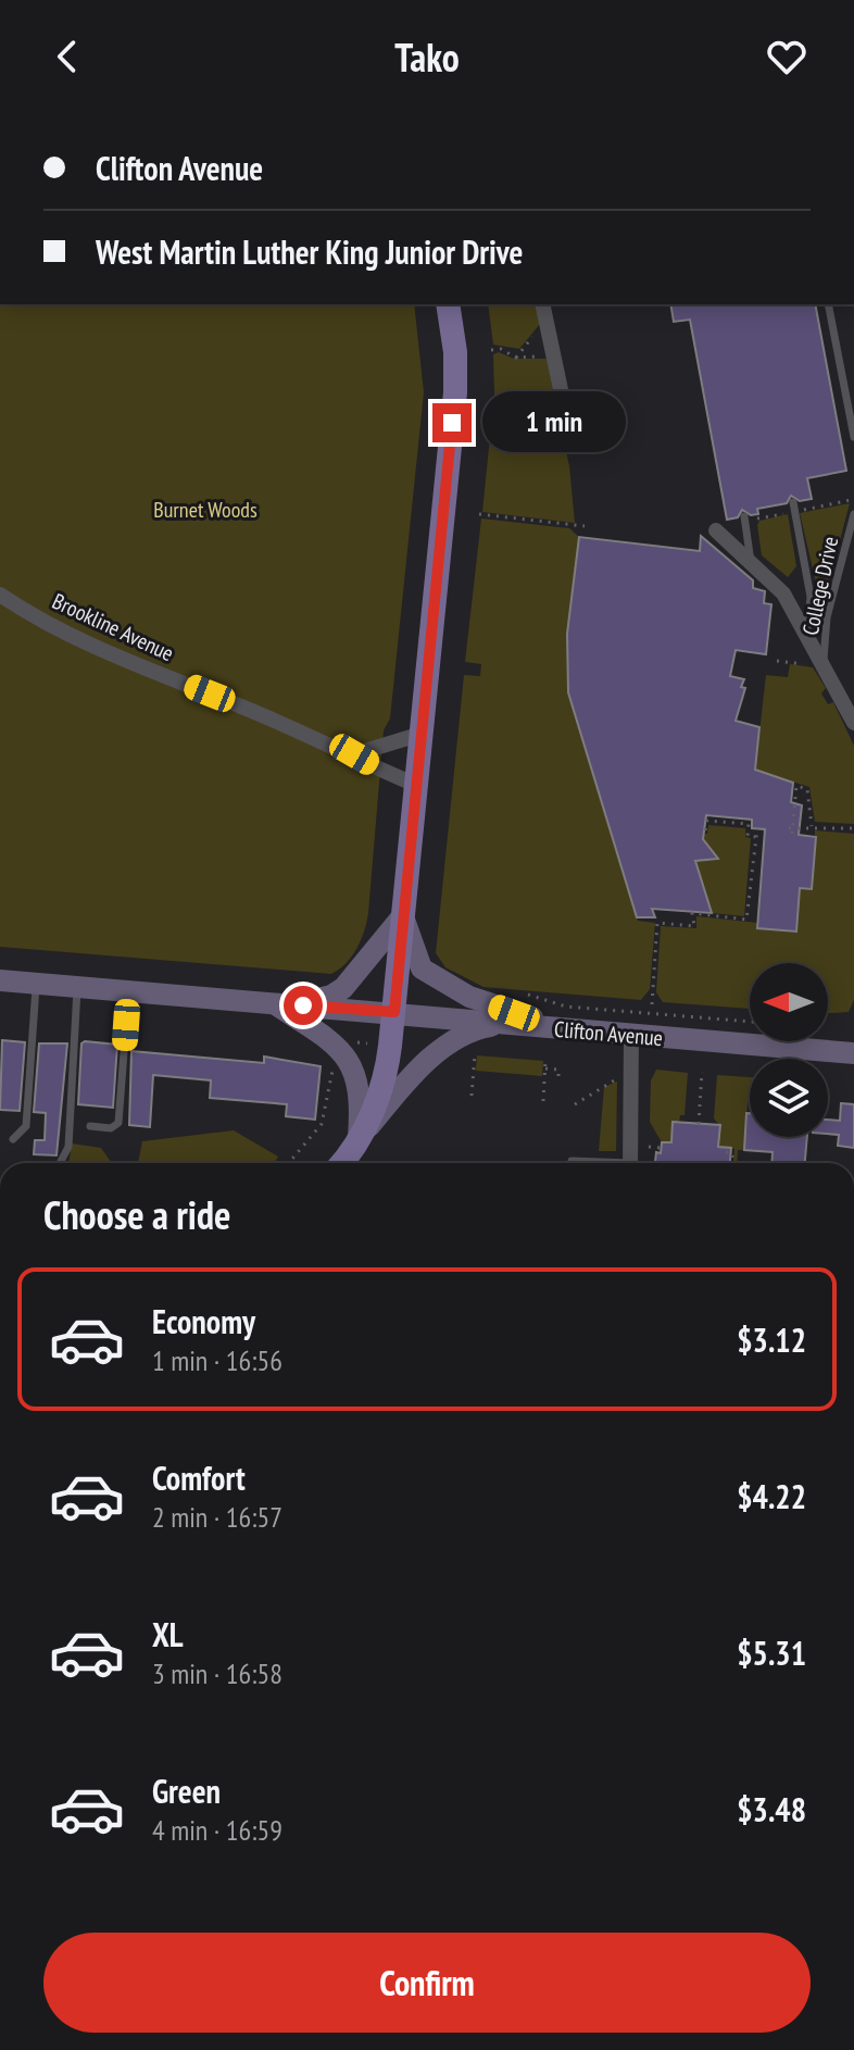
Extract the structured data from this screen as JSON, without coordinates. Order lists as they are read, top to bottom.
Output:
{
  "streets": {
    "main road": ["Clifton Avenue"],
    "street": ["Brookline Avenue"],
    "lane": ["College Drive"]
  },
  "parks": ["Burnet Woods"],
  "north": "left",
  "page": {
    "header": "Tako",
    "banner": ["Clifton Avenue", "West Martin Luther King Junior Drive"],
    "bubble": "1 min",
    "heading": "Choose a ride",
    "list": [
      {
        "name": "Economy",
        "note": "1 min · 16:56",
        "value": "$3.12"
      },
      {
        "name": "Comfort",
        "note": "2 min · 16:57",
        "value": "$4.22"
      },
      {
        "name": "XL",
        "note": "3 min · 16:58",
        "value": "$5.31"
      },
      {
        "name": "Green",
        "note": "4 min · 16:59",
        "value": "$3.48"
      }
    ],
    "buttons": "Confirm"
  }
}
